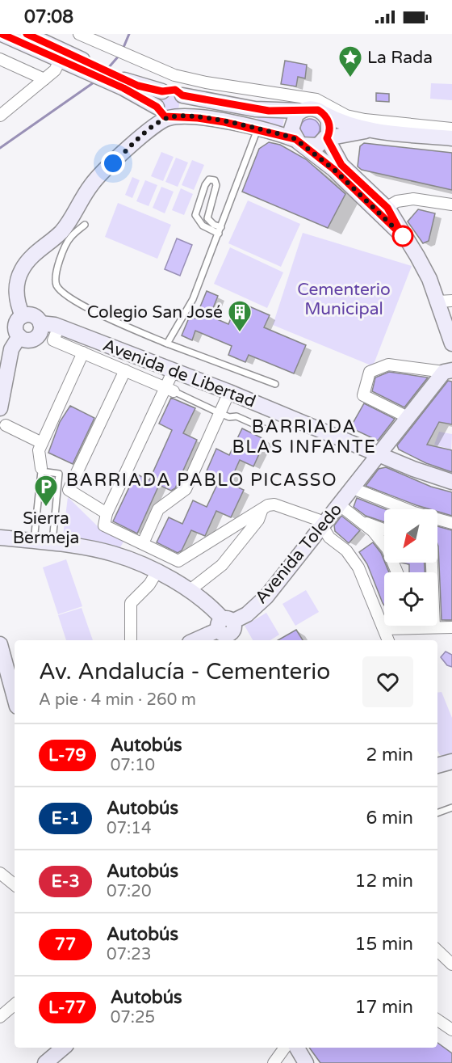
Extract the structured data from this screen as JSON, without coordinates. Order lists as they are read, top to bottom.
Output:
{
  "streets": {
    "street": ["Avenida de Libertad", "Avenida Toledo"]
  },
  "crossings": [
    ["Avenida de Libertad", "Avenida Toledo"]
  ],
  "districts": ["BARRIADA BLAS INFANTE", "BARRIADA PABLO PICASSO"],
  "parks": ["Cementerio Municipal"],
  "places": {
    "place": ["La Rada"],
    "building": ["Colegio San José"],
    "parking": ["Sierra Bermeja"]
  },
  "lines": ["bus line L-79"],
  "north": "bottom left",
  "page": {
    "status": "07:08",
    "heading": ["Av. Andalucía - Cementerio", "A pie · 4 min · 260 m"],
    "list": [
      {
        "mark": "L-79",
        "name": "Autobús",
        "note": "07:10",
        "value": "2 min"
      },
      {
        "mark": "E-1",
        "name": "Autobús",
        "note": "07:14",
        "value": "6 min"
      },
      {
        "mark": "E-3",
        "name": "Autobús",
        "note": "07:20",
        "value": "12 min"
      },
      {
        "mark": "77",
        "name": "Autobús",
        "note": "07:23",
        "value": "15 min"
      },
      {
        "mark": "L-77",
        "name": "Autobús",
        "note": "07:25",
        "value": "17 min"
      }
    ]
  }
}
